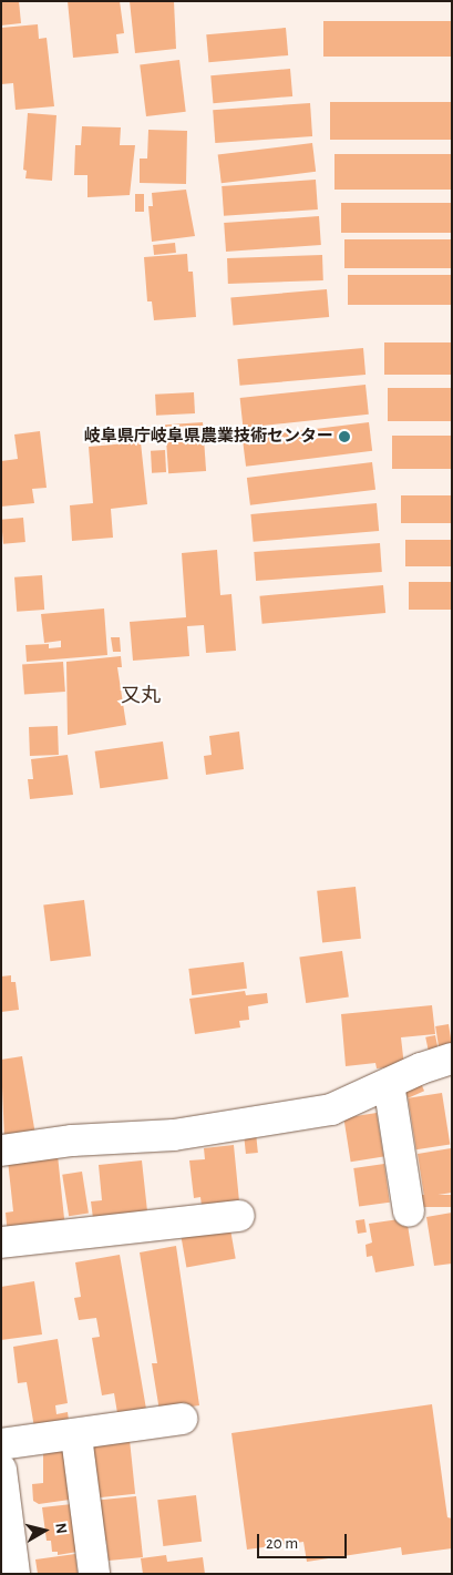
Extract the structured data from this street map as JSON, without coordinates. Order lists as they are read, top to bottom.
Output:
{
  "districts": ["又丸"],
  "places": ["岐阜県庁岐阜県農業技術センター"],
  "scale_bar": "20 m",
  "north": "right"
}
